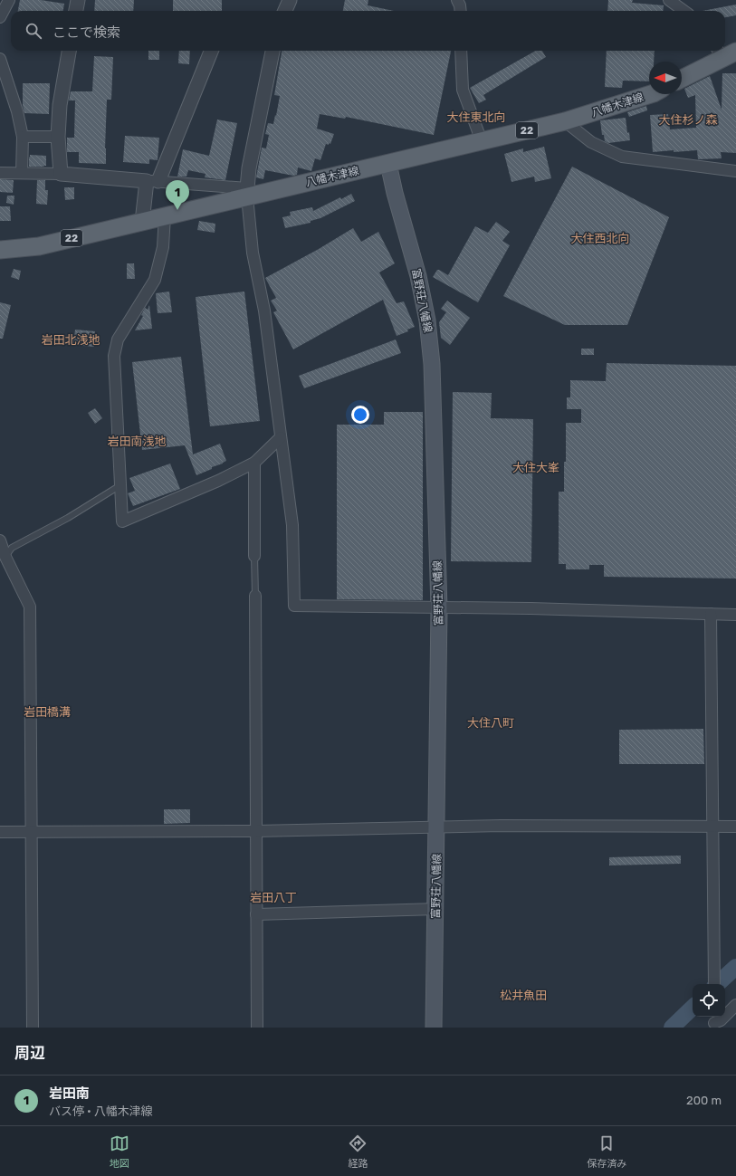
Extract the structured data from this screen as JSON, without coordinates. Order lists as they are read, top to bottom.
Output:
{
  "streets": {
    "main road": ["八幡木津線", "22", "富野荘八幡線"]
  },
  "crossings": [
    ["八幡木津線", "富野荘八幡線"]
  ],
  "districts": [
    "大住東北向",
    "大住杉ノ森",
    "大住西北向",
    "岩田北浅地",
    "岩田南浅地",
    "大住大峯",
    "岩田橋溝",
    "大住八町",
    "岩田八丁",
    "松井魚田"
  ],
  "north": "left",
  "page": {
    "search": "ここで検索",
    "pins": "1",
    "heading": "周辺",
    "list": [
      {
        "mark": "1",
        "name": "岩田南",
        "note": "バス停 · 八幡木津線",
        "value": "200 m"
      }
    ],
    "nav": ["地図", "経路", "保存済み"]
  }
}
